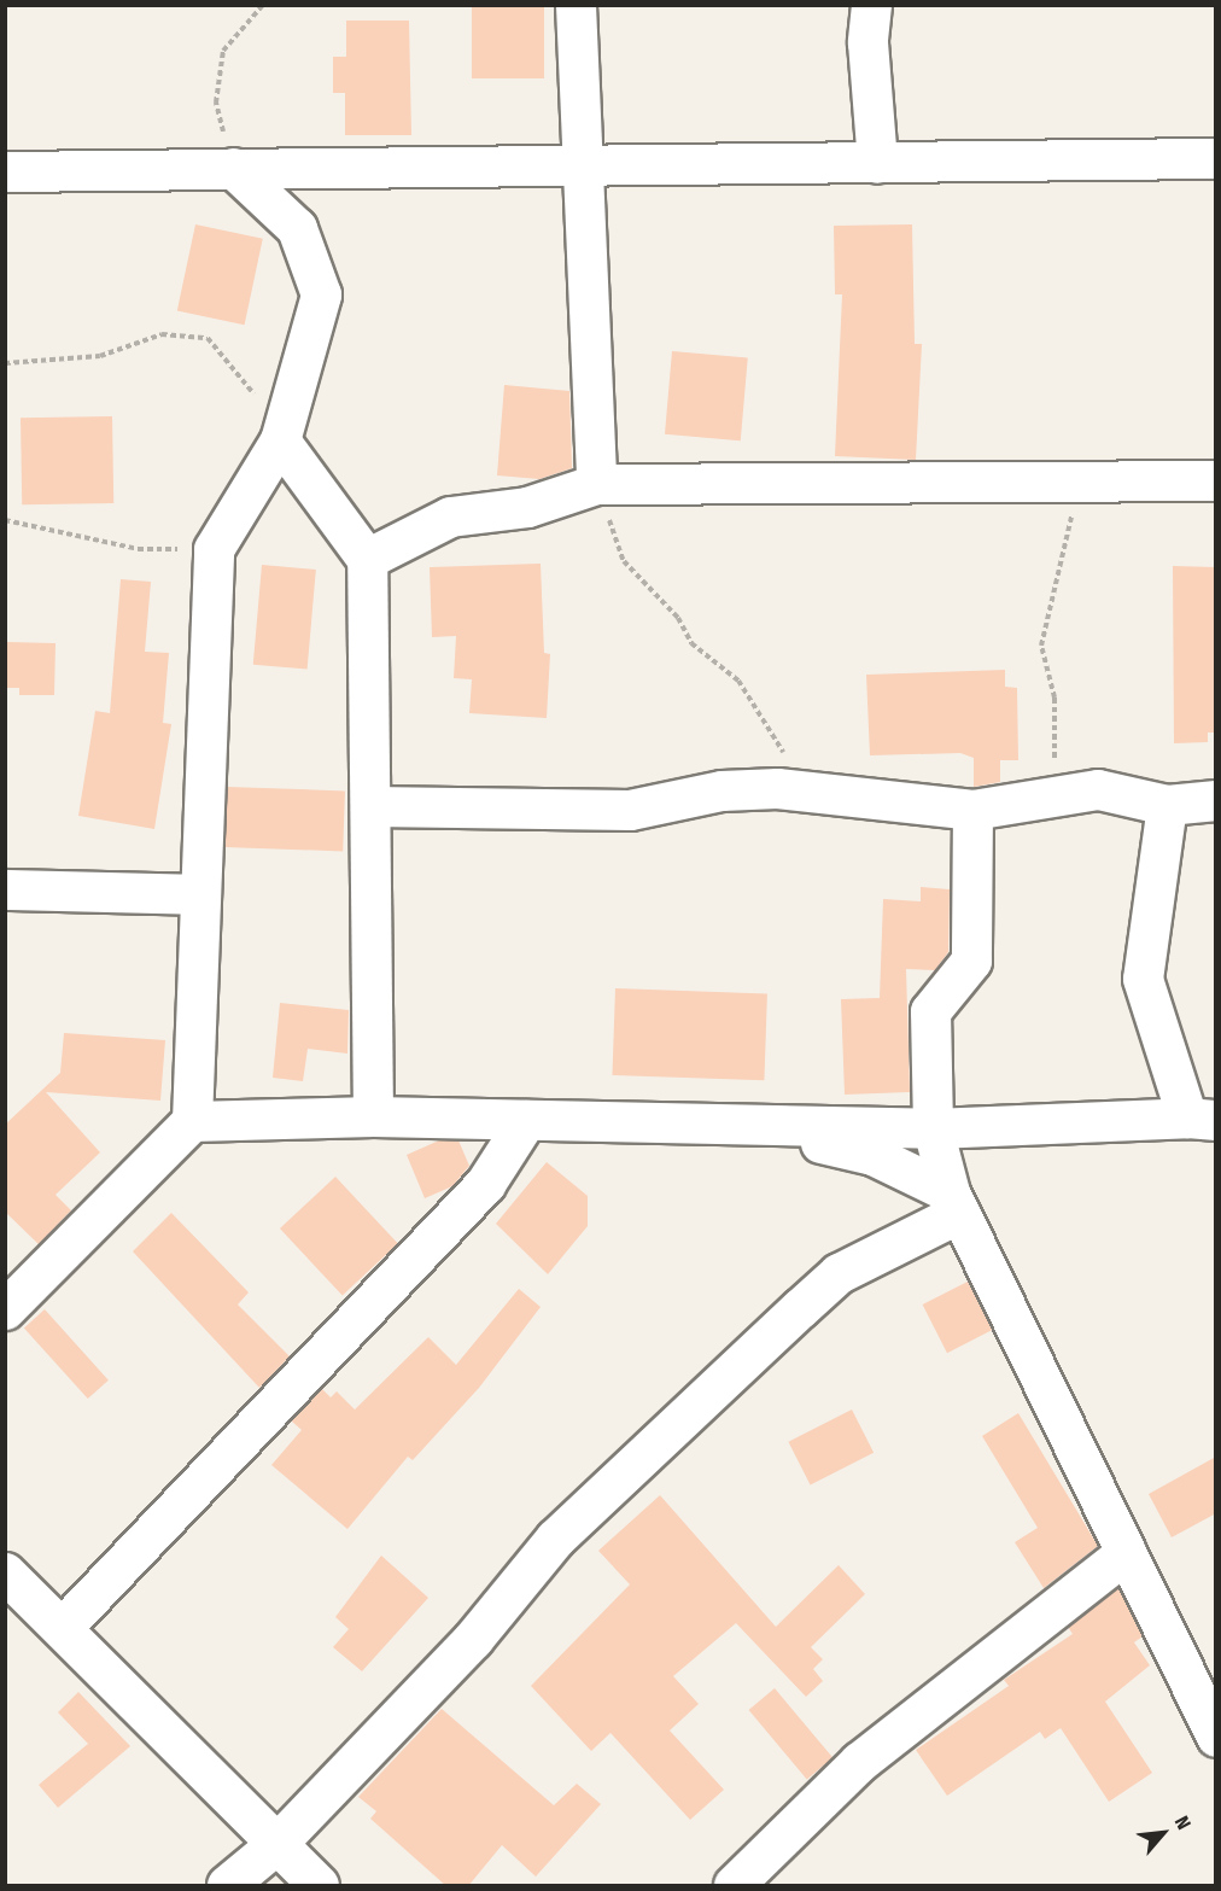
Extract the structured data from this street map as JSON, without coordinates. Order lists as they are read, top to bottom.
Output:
{
  "north": "top right"
}
